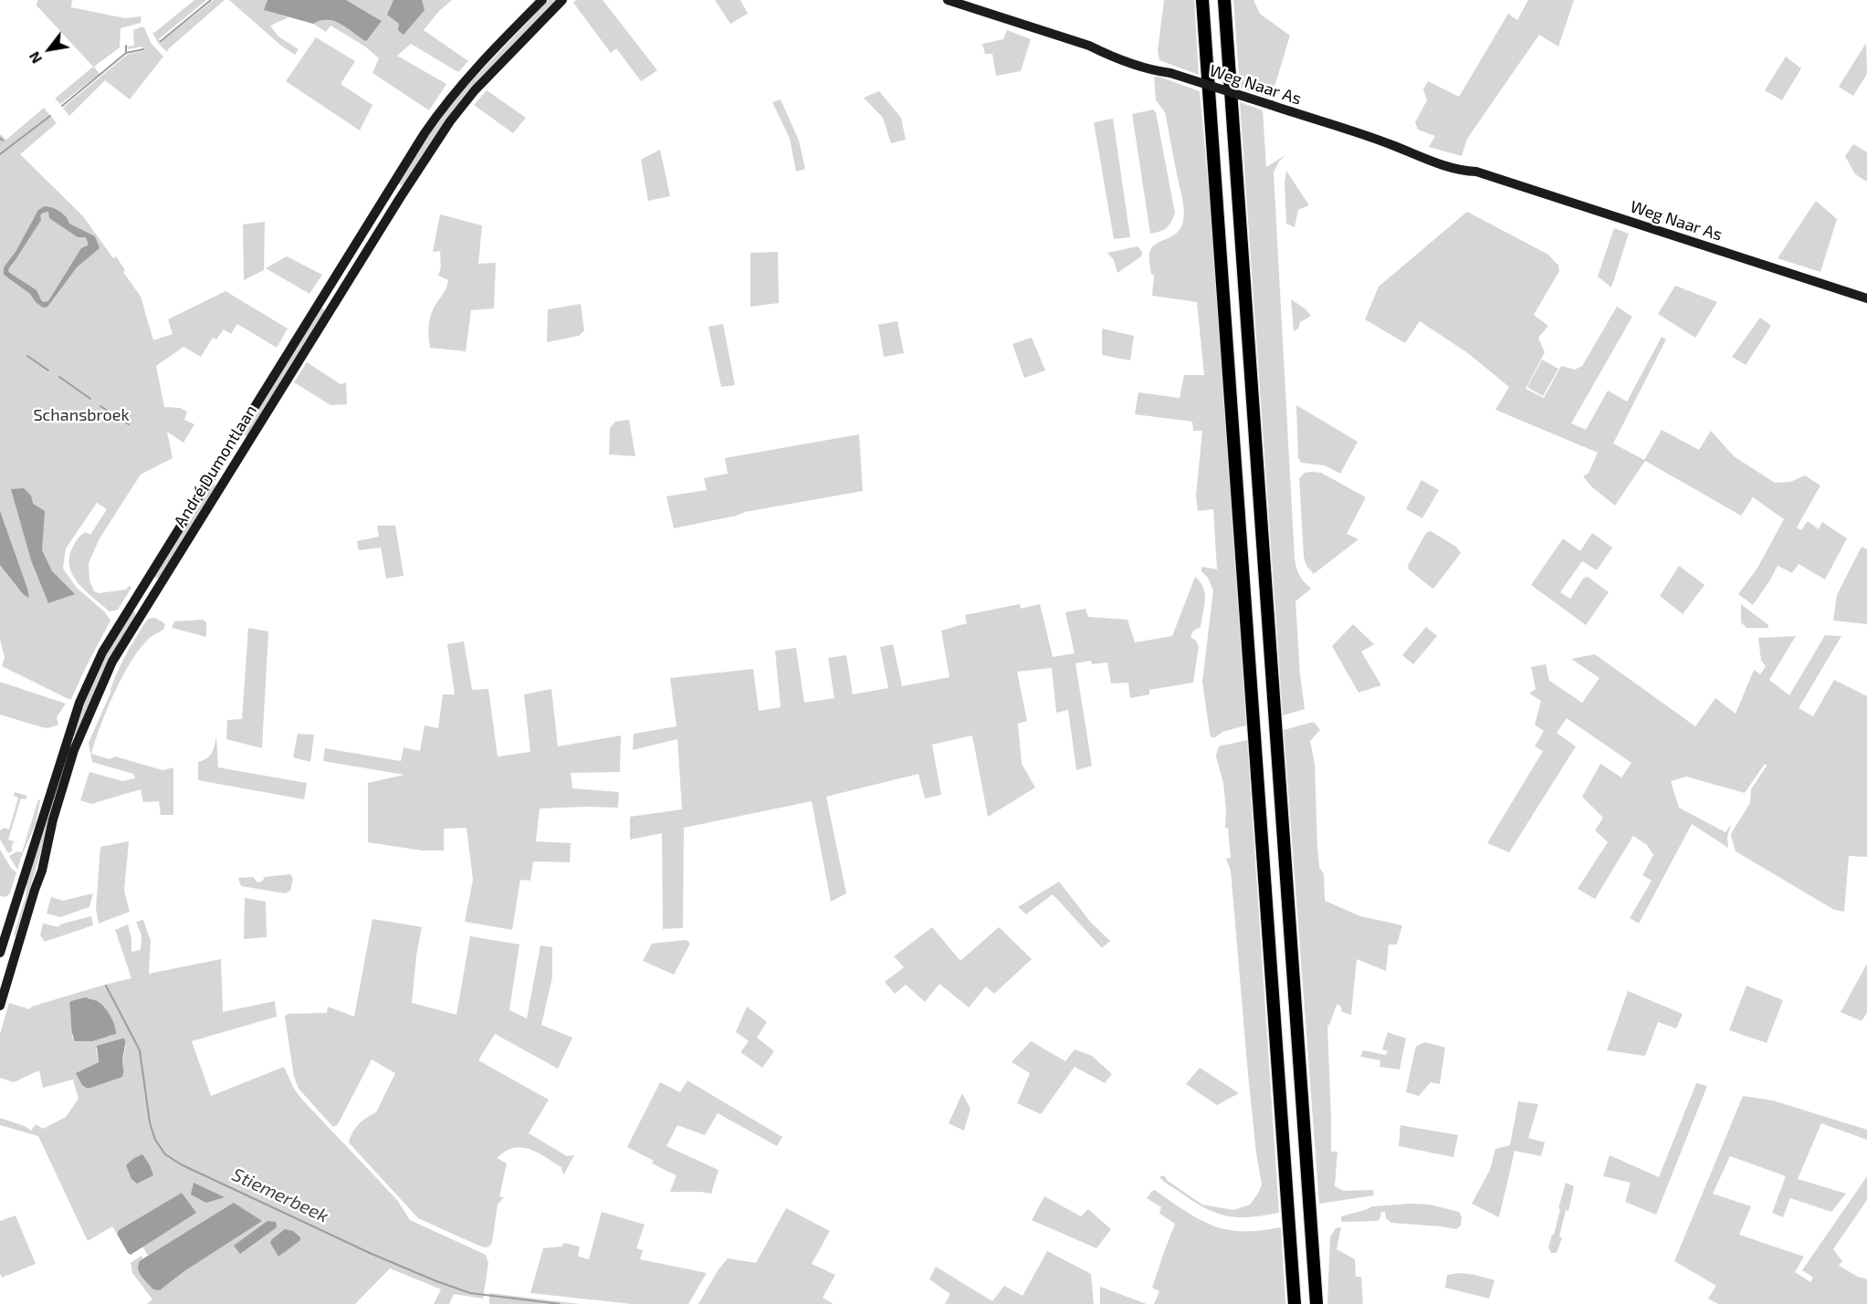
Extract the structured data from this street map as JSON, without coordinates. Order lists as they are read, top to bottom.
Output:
{
  "streets": {
    "main road": ["Weg Naar As", "André Dumontlaan"]
  },
  "water": ["Stiemerbeek"],
  "parks": ["Schansbroek"],
  "north": "bottom left"
}
